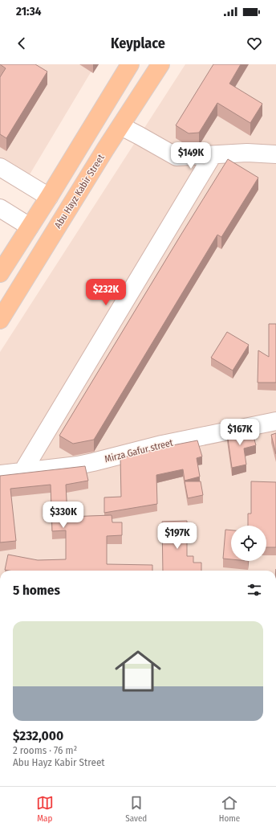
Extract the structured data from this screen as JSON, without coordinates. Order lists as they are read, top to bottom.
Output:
{
  "streets": {
    "main road": ["Abu Hayz Kabir Street"],
    "street": ["Mirza Gafur street"]
  },
  "page": {
    "status": "21:34",
    "header": "Keyplace",
    "price": [
      "$149K",
      "$232K",
      "$167K",
      "$330K",
      "$197K"
    ],
    "heading": "5 homes",
    "list": [
      {
        "name": "$232,000",
        "note": "2 rooms · 76 m² · Abu Hayz Kabir Street"
      }
    ],
    "tabs": ["Map", "Saved", "Home"]
  }
}
